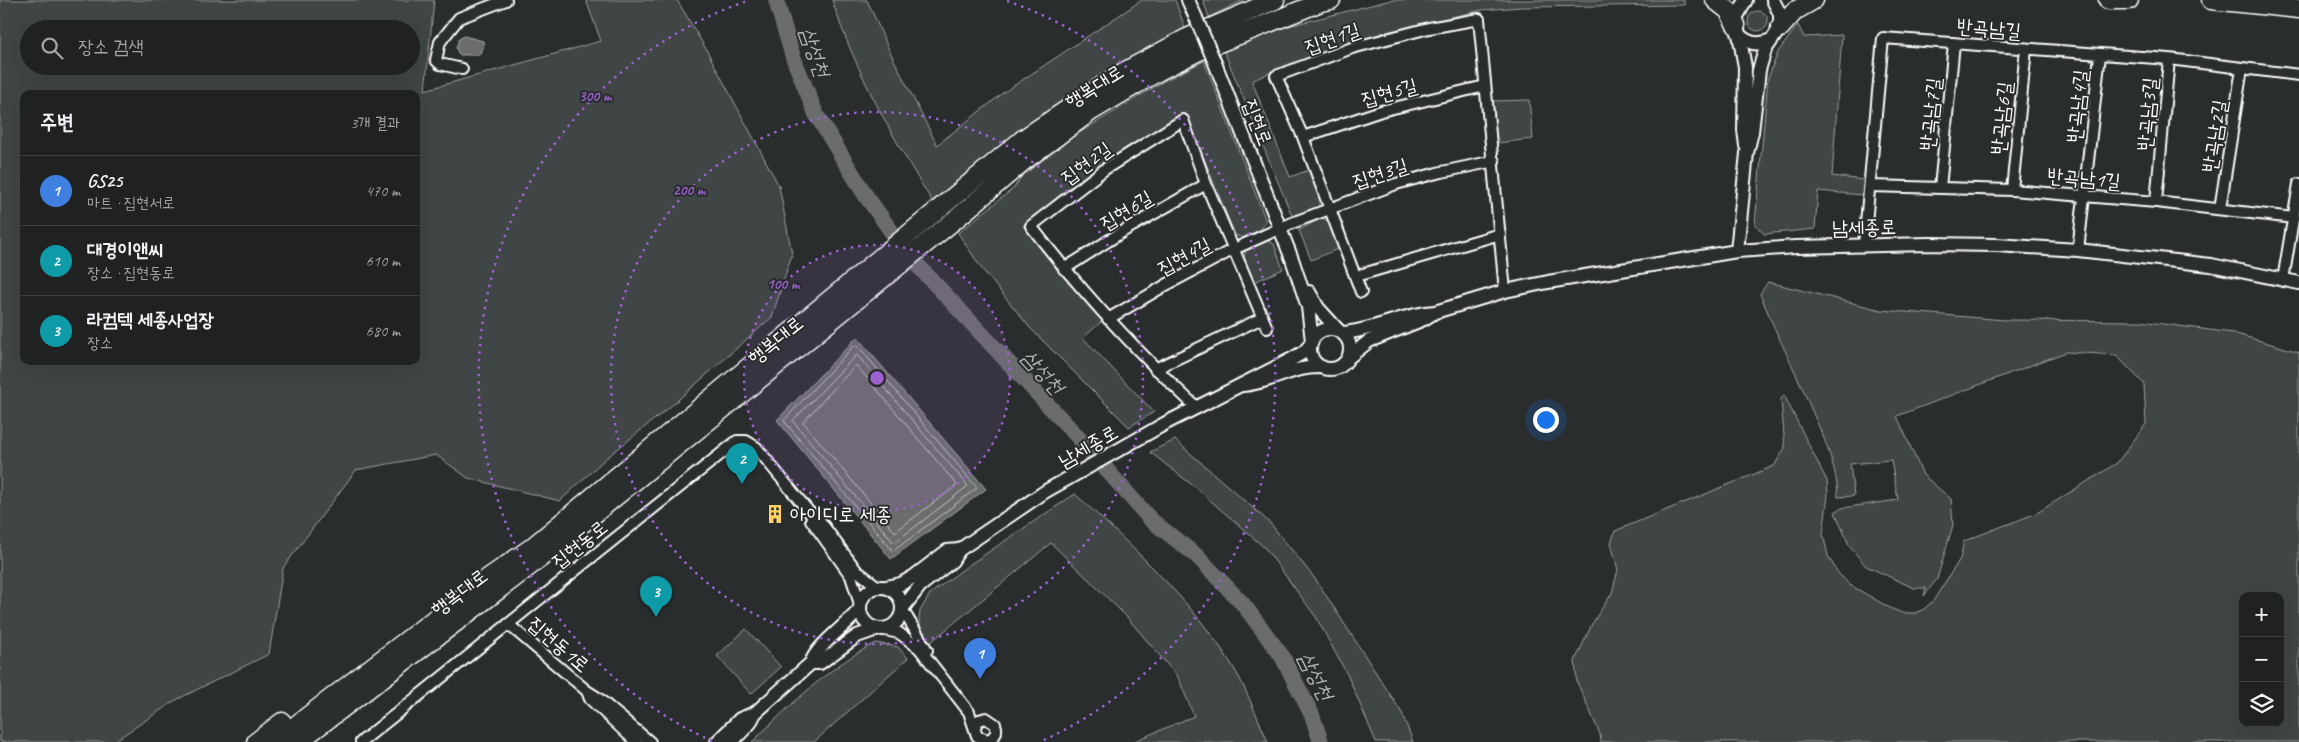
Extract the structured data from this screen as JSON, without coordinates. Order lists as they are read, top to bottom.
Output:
{
  "streets": {
    "highway": ["행복대로"],
    "street": [
      "반곡남길",
      "집현1길",
      "집현5길",
      "반곡남4길",
      "반곡남7길",
      "반곡남3길",
      "반곡남6길",
      "집현로",
      "반곡남2길",
      "집현2길",
      "집현3길",
      "반곡남1길",
      "집현6길",
      "남세종로",
      "집현4길",
      "집현동로",
      "집현동1로"
    ]
  },
  "crossings": [
    ["반곡남길", "반곡남4길"],
    ["반곡남길", "반곡남7길"],
    ["반곡남길", "반곡남3길"],
    ["반곡남길", "반곡남6길"],
    ["반곡남길", "반곡남2길"],
    ["반곡남길", "반곡남1길"],
    ["반곡남길", "남세종로"],
    ["집현1길", "집현5길"],
    ["집현1길", "집현3길"],
    ["집현1길", "남세종로"],
    ["반곡남4길", "반곡남1길"],
    ["반곡남4길", "남세종로"],
    ["반곡남7길", "반곡남1길"],
    ["반곡남3길", "반곡남1길"],
    ["반곡남6길", "반곡남1길"],
    ["집현로", "집현3길"],
    ["집현로", "남세종로"],
    ["집현로", "집현4길"],
    ["반곡남2길", "반곡남1길"],
    ["집현2길", "집현6길"],
    ["집현2길", "남세종로"],
    ["집현2길", "집현4길"],
    ["집현3길", "집현4길"],
    ["남세종로", "집현동로"],
    ["집현동로", "집현동1로"]
  ],
  "water": ["삼성천"],
  "places": {
    "building": ["아이디로 세종"]
  },
  "page": {
    "search": "장소 검색",
    "heading": ["주변", "3개 결과"],
    "list": [
      {
        "mark": "1",
        "name": "GS25",
        "note": "마트 · 집현서로",
        "value": "470 m"
      },
      {
        "mark": "2",
        "name": "대경이앤씨",
        "note": "장소 · 집현동로",
        "value": "610 m"
      },
      {
        "mark": "3",
        "name": "라컴텍 세종사업장",
        "note": "장소",
        "value": "680 m"
      }
    ],
    "pins": ["2", "3", "1"],
    "map_buttons": ["+", "−"]
  },
  "rings": ["300 m", "200 m", "100 m"]
}
